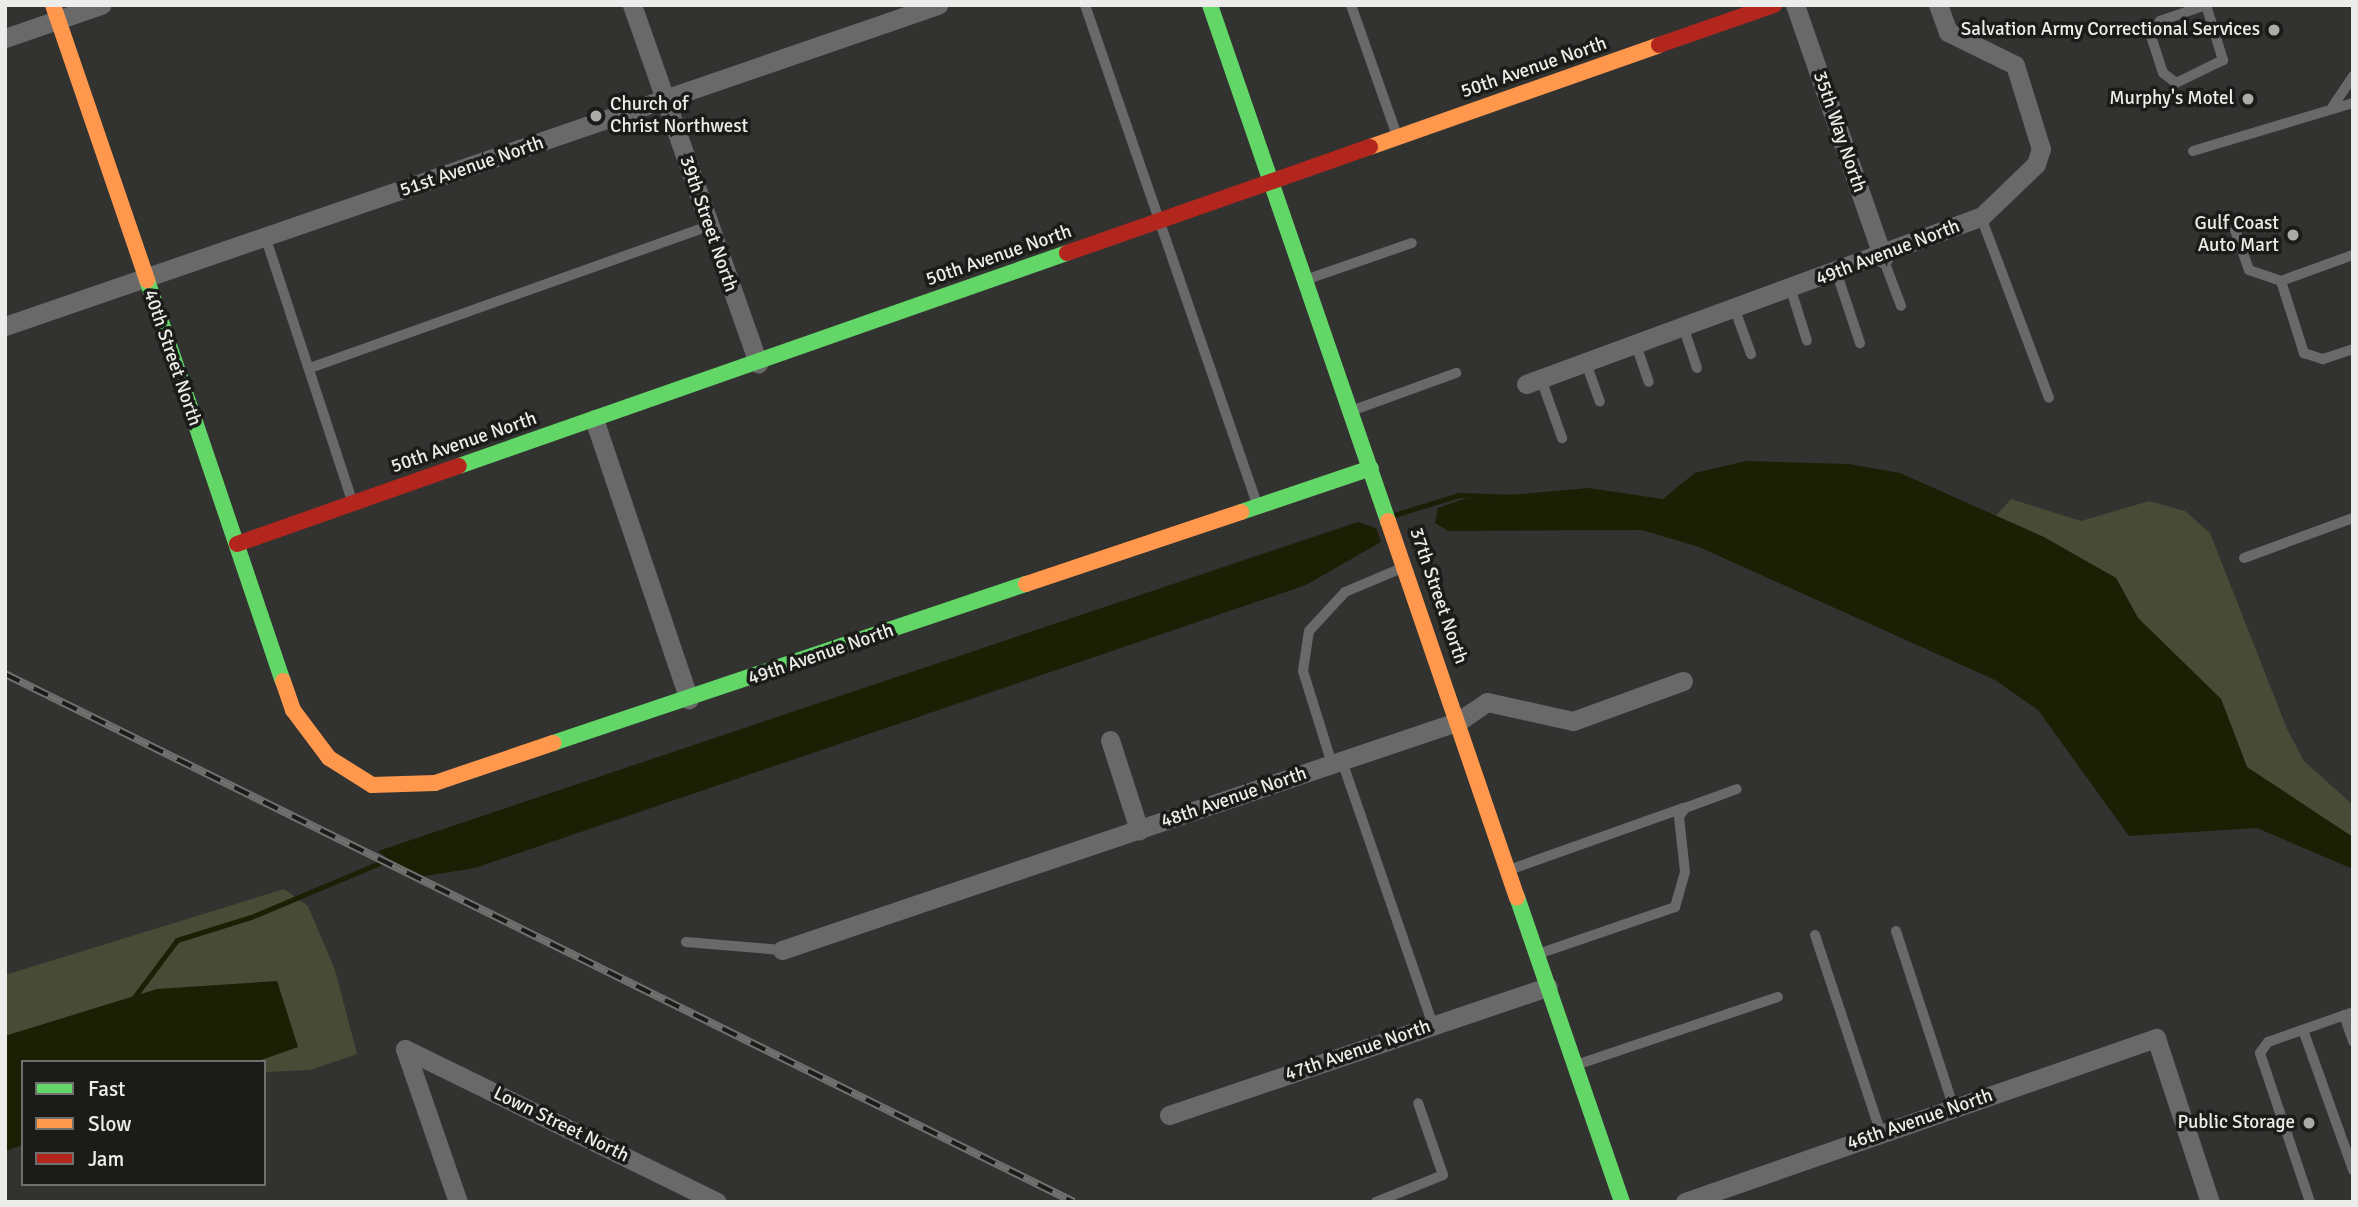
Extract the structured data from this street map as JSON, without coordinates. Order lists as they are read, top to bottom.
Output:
{
  "streets": {
    "street": [
      "50th Avenue North",
      "35th Way North",
      "51st Avenue North",
      "39th Street North",
      "49th Avenue North",
      "40th Street North",
      "37th Street North",
      "48th Avenue North",
      "47th Avenue North",
      "46th Avenue North",
      "Lown Street North"
    ]
  },
  "crossings": [
    ["50th Avenue North", "39th Street North"],
    ["50th Avenue North", "40th Street North"],
    ["50th Avenue North", "37th Street North"],
    ["35th Way North", "49th Avenue North"],
    ["51st Avenue North", "39th Street North"],
    ["51st Avenue North", "40th Street North"],
    ["49th Avenue North", "40th Street North"],
    ["49th Avenue North", "37th Street North"],
    ["37th Street North", "48th Avenue North"],
    ["37th Street North", "47th Avenue North"]
  ],
  "places": [
    "Salvation Army Correctional Services",
    "Murphy's Motel",
    "Church of Christ Northwest",
    "Gulf Coast Auto Mart",
    "Public Storage"
  ],
  "legend": ["Fast", "Slow", "Jam"]
}
